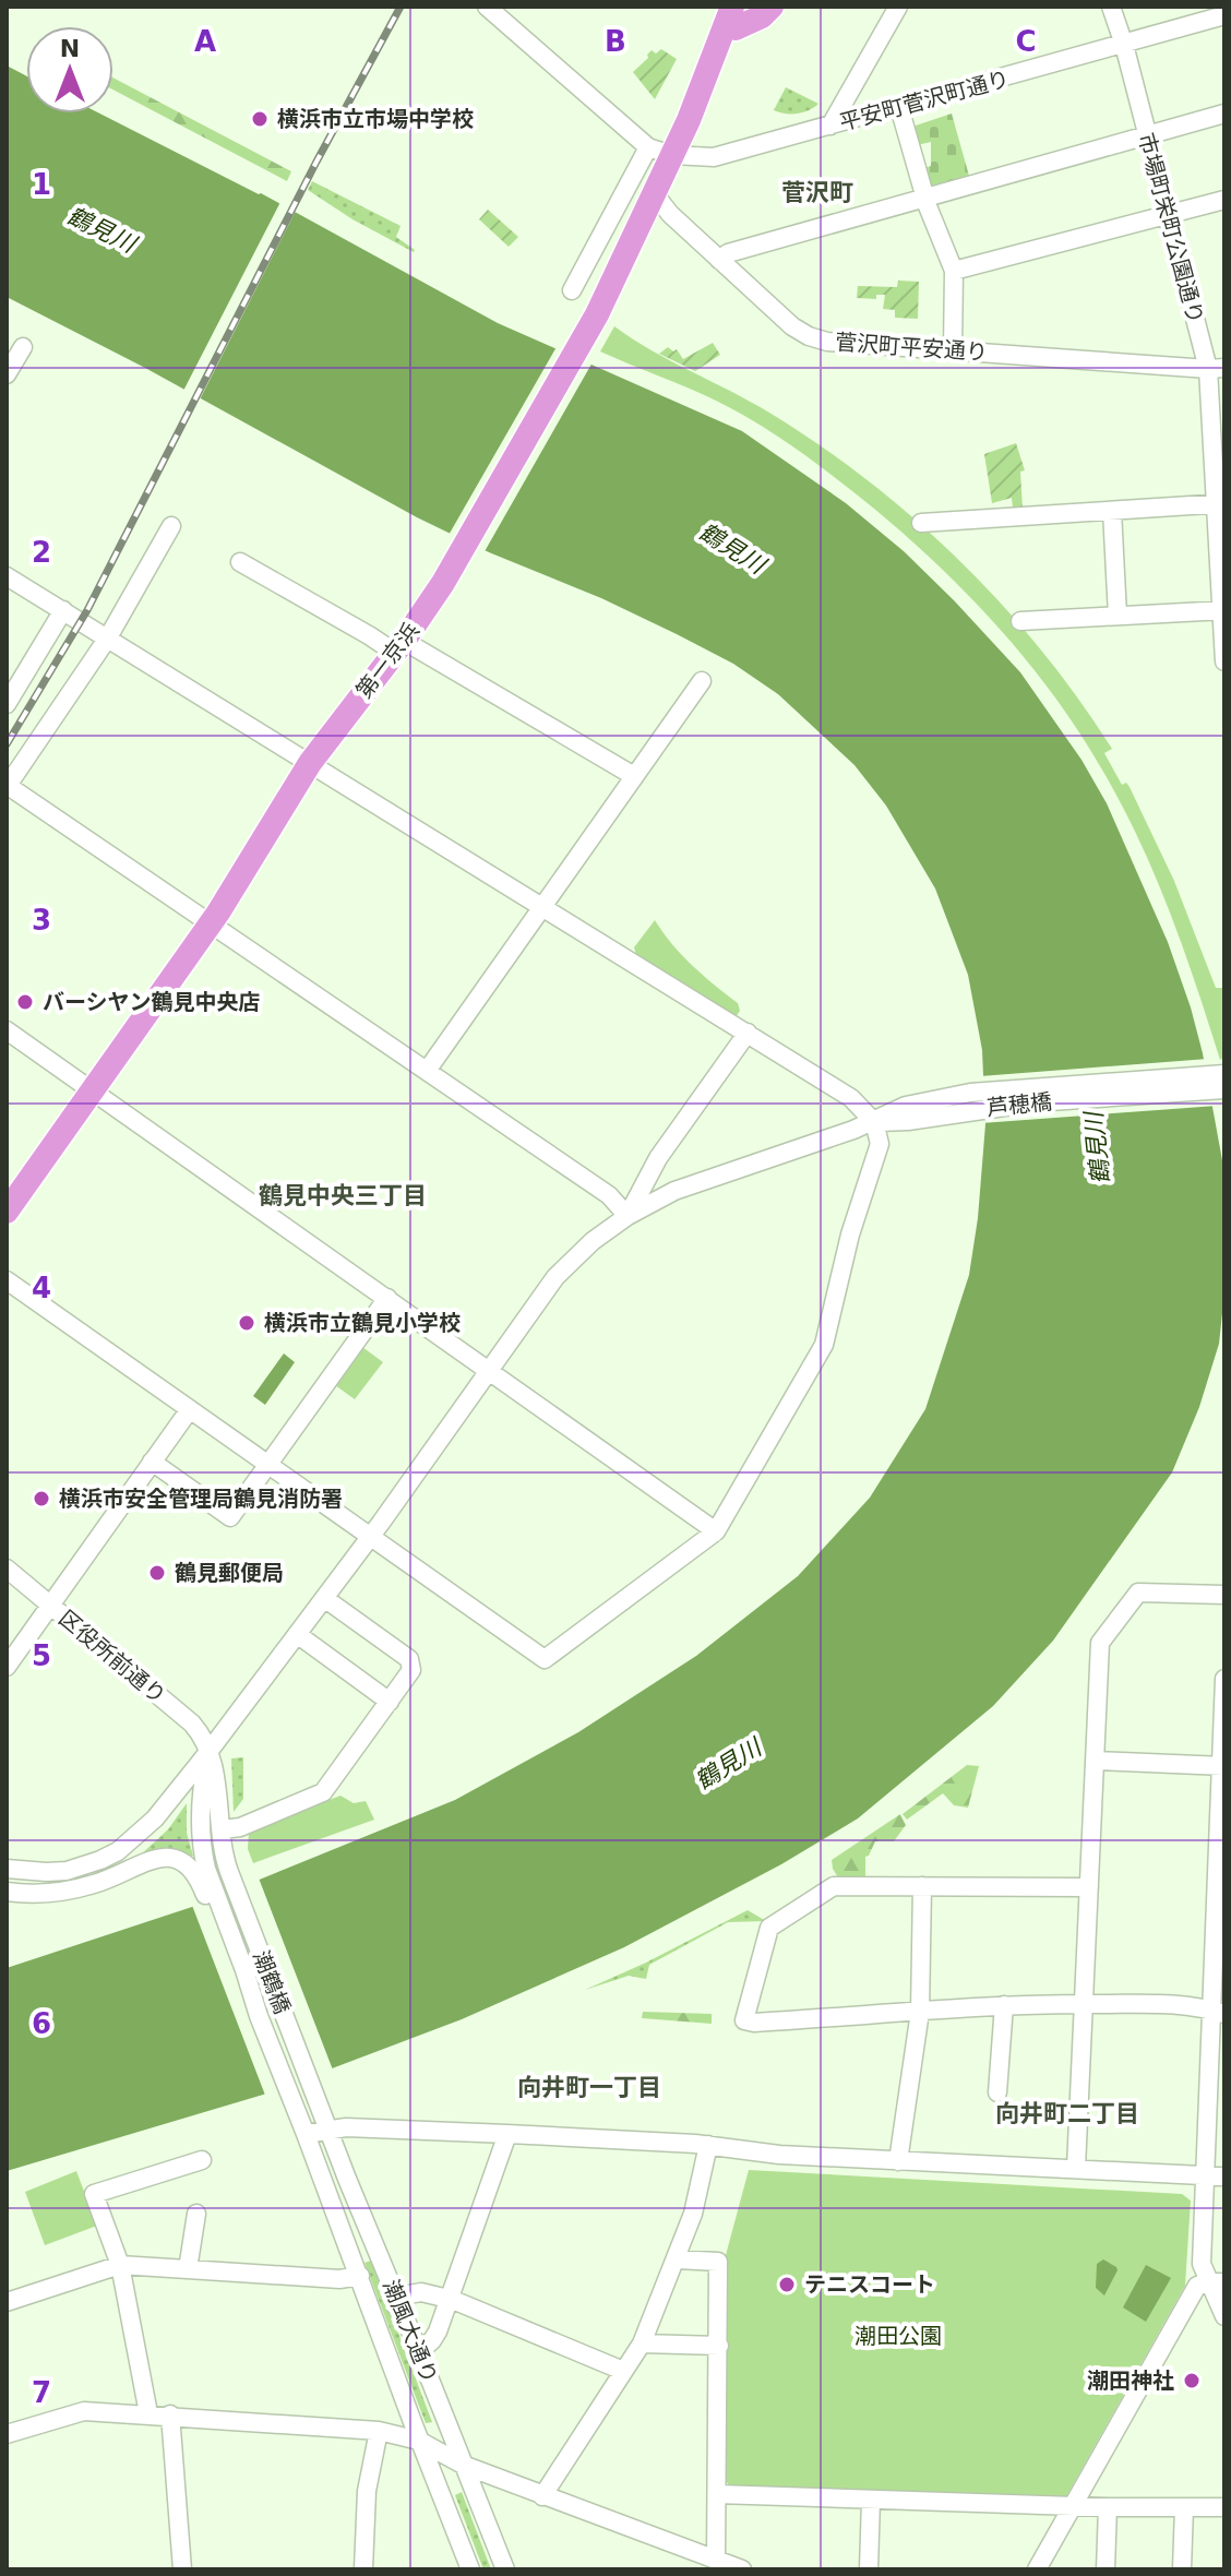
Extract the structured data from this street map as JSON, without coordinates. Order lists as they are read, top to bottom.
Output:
{
  "streets": {
    "highway": ["第一京浜"],
    "street": [
      "平安町菅沢町通り",
      "市場町栄町公園通り",
      "菅沢町平安通り",
      "芦穂橋",
      "区役所前通り",
      "潮鶴橋",
      "潮風大通り"
    ]
  },
  "crossings": [
    ["平安町菅沢町通り", "市場町栄町公園通り"],
    ["平安町菅沢町通り", "第一京浜"],
    ["市場町栄町公園通り", "菅沢町平安通り"],
    ["菅沢町平安通り", "第一京浜"],
    ["芦穂橋", "区役所前通り"],
    ["芦穂橋", "潮鶴橋"],
    ["区役所前通り", "潮鶴橋"],
    ["潮鶴橋", "潮風大通り"]
  ],
  "districts": [
    "菅沢町",
    "鶴見中央三丁目",
    "向井町一丁目",
    "向井町二丁目"
  ],
  "water": ["鶴見川"],
  "parks": ["潮田公園"],
  "places": [
    "横浜市立市場中学校",
    "バーシヤン鶴見中央店",
    "横浜市立鶴見小学校",
    "横浜市安全管理局鶴見消防署",
    "鶴見郵便局",
    "テニスコート",
    "潮田神社"
  ],
  "north": "top",
  "grid": {
    "columns": ["A", "B", "C"],
    "rows": [
      "1",
      "2",
      "3",
      "4",
      "5",
      "6",
      "7"
    ]
  }
}
